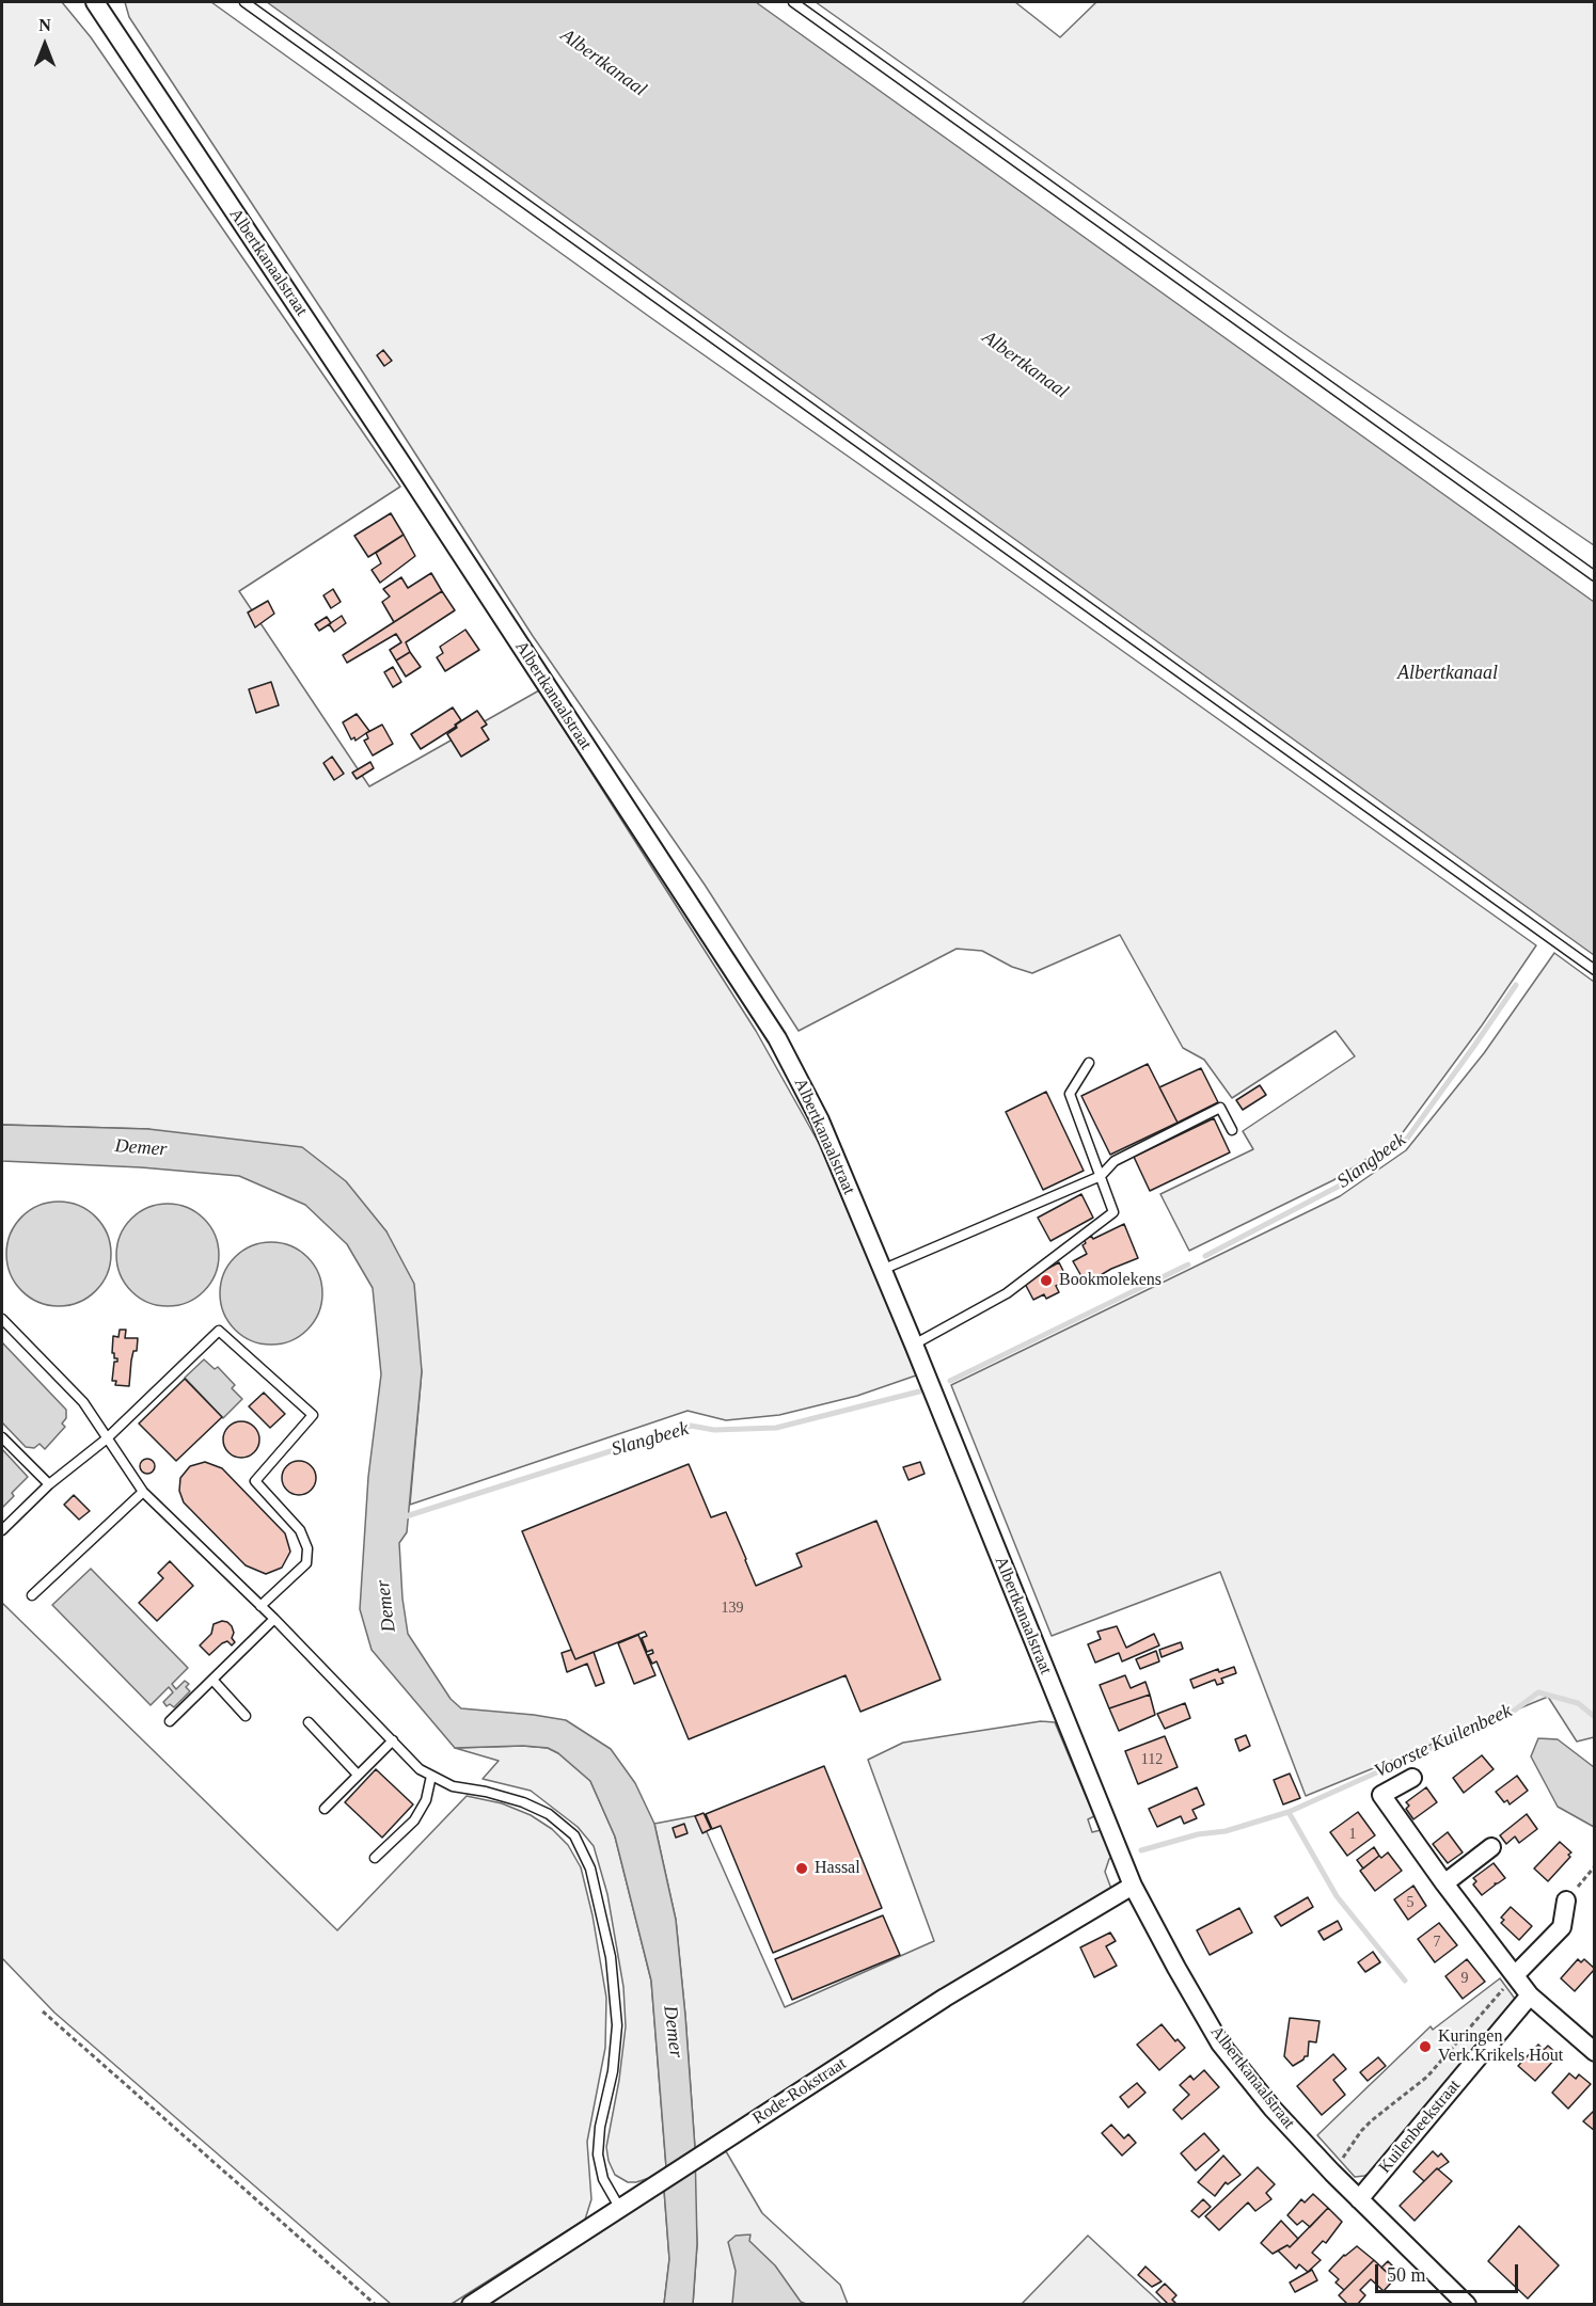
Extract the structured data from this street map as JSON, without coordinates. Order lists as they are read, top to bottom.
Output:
{
  "streets": {
    "street": ["Albertkanaalstraat", "Rode-Rokstraat", "Kuilenbeekstraat"]
  },
  "crossings": [
    ["Albertkanaalstraat", "Rode-Rokstraat"],
    ["Albertkanaalstraat", "Kuilenbeekstraat"]
  ],
  "water": [
    "Albertkanaal",
    "Demer",
    "Slangbeek",
    "Voorste Kuilenbeek"
  ],
  "places": ["Bookmolekens", "Hassal", "Kuringen Verk.Krikels Hout"],
  "house_numbers": [
    "139",
    "112",
    "1",
    "5",
    "7",
    "9"
  ],
  "scale_bar": "50 m",
  "north": "top"
}
